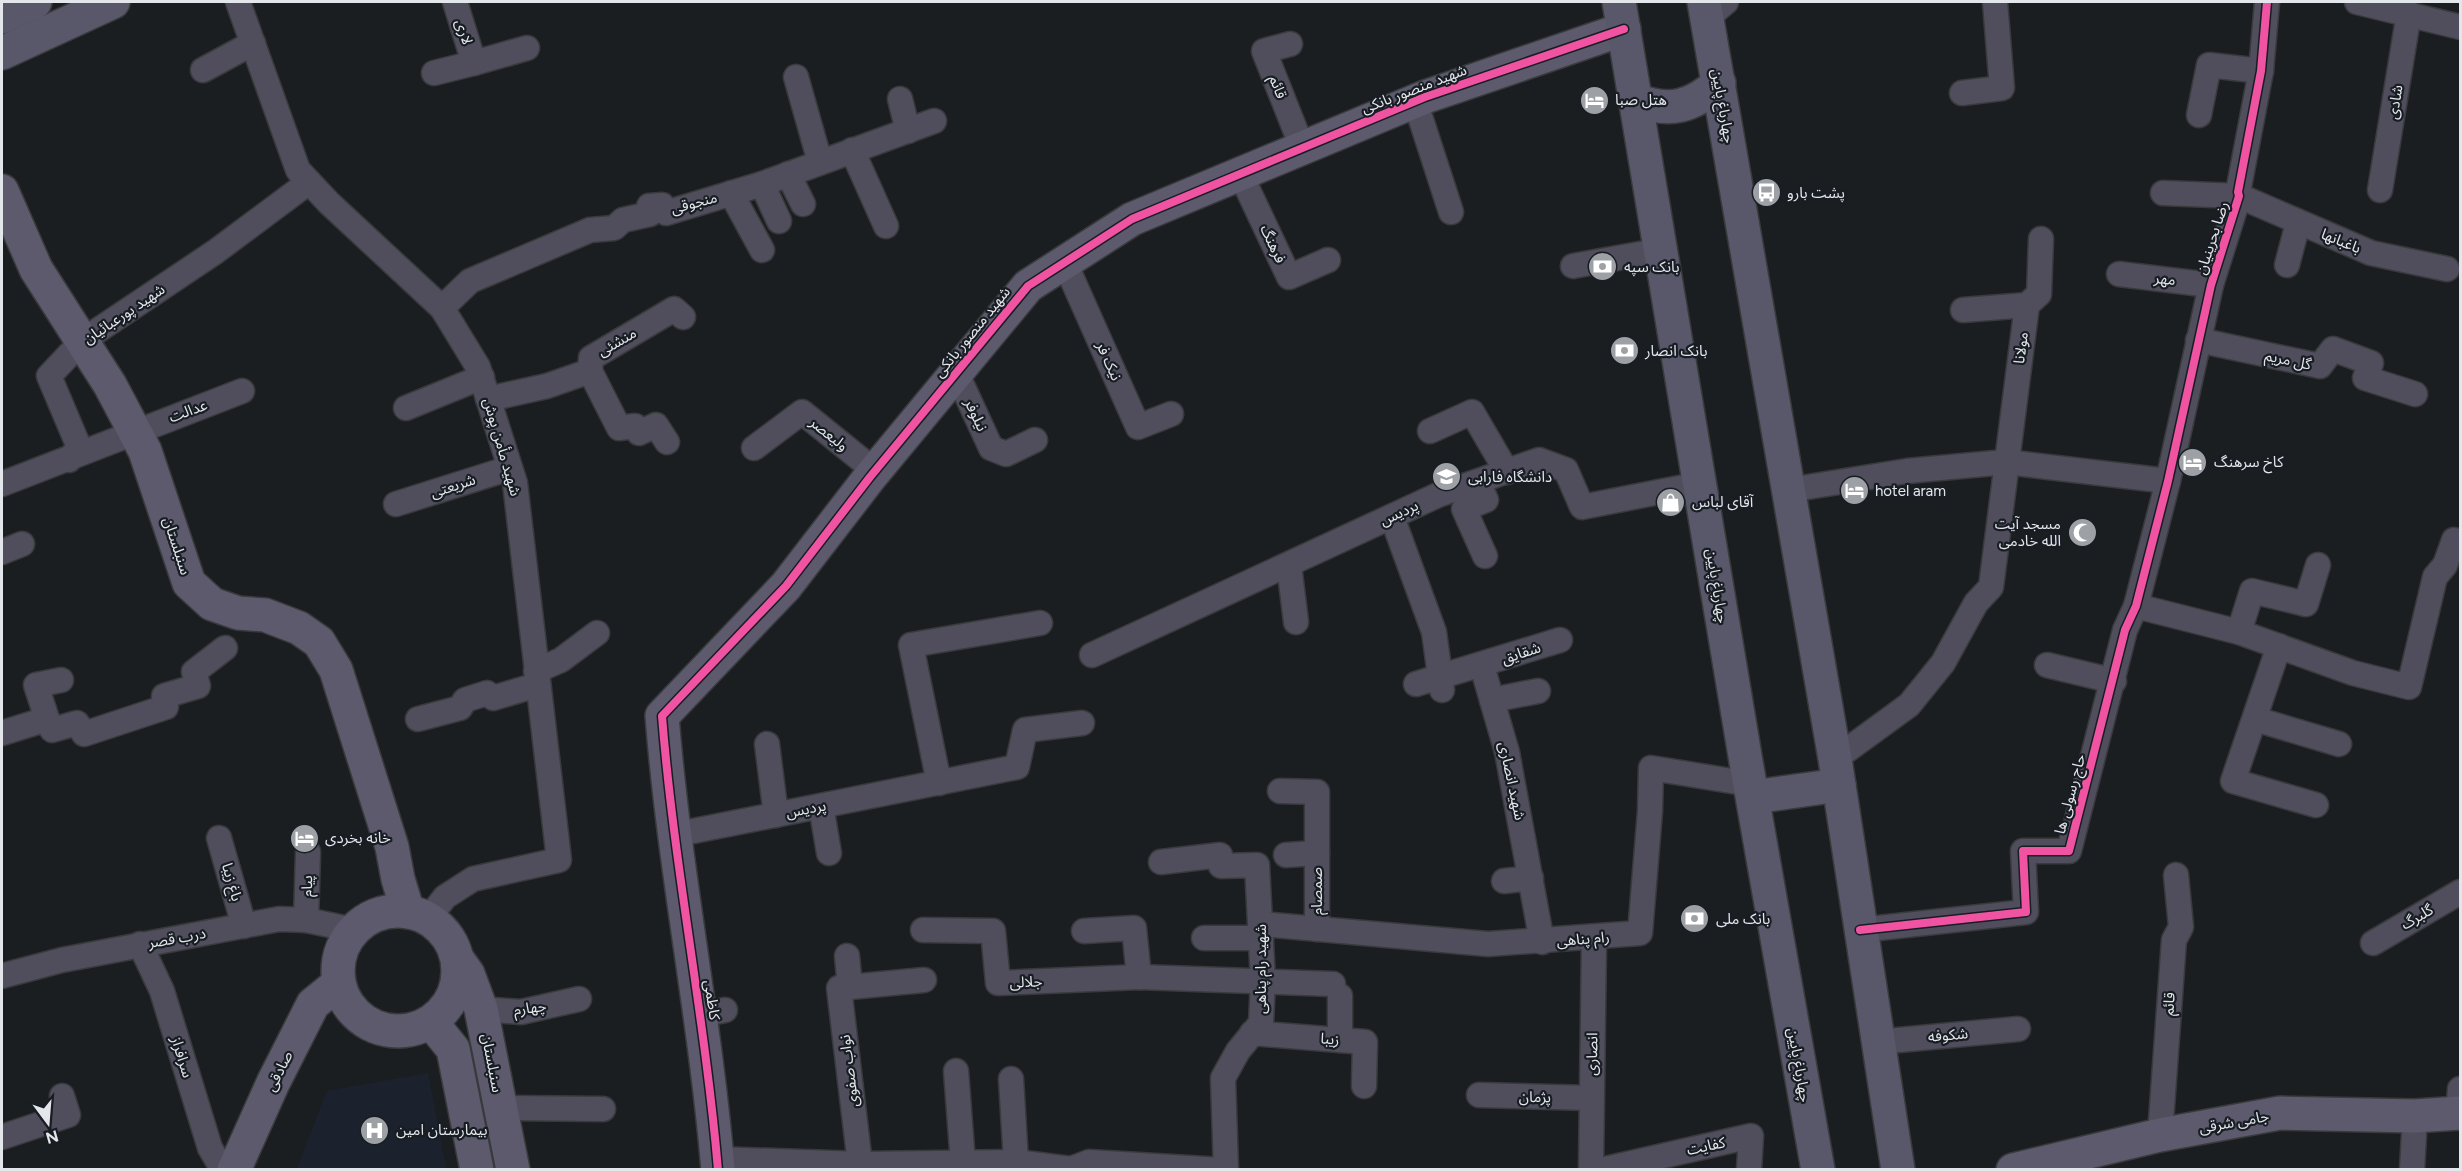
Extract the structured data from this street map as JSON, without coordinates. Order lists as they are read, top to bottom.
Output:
{
  "streets": {
    "main road": ["چهارباغ پایین"],
    "street": [
      "لاری",
      "قائم",
      "شهید منصور بانکی",
      "شادی",
      "منجوقی",
      "رضا بحرینیان",
      "باغبانها",
      "فرهنگ",
      "مهر",
      "شهید پورعبائیان",
      "منشئی",
      "مولانا",
      "گل مریم",
      "نیک فر",
      "عدالت",
      "نیلوفر",
      "ولیعصر",
      "شهید مأمن پوش",
      "شریعتی",
      "پردیس",
      "سنبلستان",
      "شقایق",
      "شهید انصاری",
      "حاج رسولی ها",
      "باغ زیبا",
      "پیام",
      "صمصام",
      "گلبرگ",
      "درب قصر",
      "رام پناهی",
      "شهید رام پناهی",
      "جلالی",
      "کاظمی",
      "چهارم",
      "شکوفه",
      "زیبا",
      "انصاری",
      "سرافراز",
      "صادقی",
      "نواب صفوی",
      "پژمان",
      "جامی شرقی",
      "کفایت"
    ]
  },
  "crossings": [
    ["قائم", "شهید منصور بانکی"],
    ["قائم", "جامی شرقی"],
    ["شهید منصور بانکی", "چهارباغ پایین"],
    ["شهید منصور بانکی", "فرهنگ"],
    ["شهید منصور بانکی", "نیک فر"],
    ["شهید منصور بانکی", "نیلوفر"],
    ["شهید منصور بانکی", "ولیعصر"],
    ["شهید منصور بانکی", "پردیس"],
    ["شهید منصور بانکی", "کاظمی"],
    ["چهارباغ پایین", "پردیس"],
    ["چهارباغ پایین", "حاج رسولی ها"],
    ["چهارباغ پایین", "رام پناهی"],
    ["چهارباغ پایین", "شکوفه"],
    ["منجوقی", "شهید مأمن پوش"],
    ["رضا بحرینیان", "باغبانها"],
    ["رضا بحرینیان", "مهر"],
    ["رضا بحرینیان", "گل مریم"],
    ["رضا بحرینیان", "حاج رسولی ها"],
    ["شهید پورعبائیان", "عدالت"],
    ["شهید پورعبائیان", "شهید مأمن پوش"],
    ["شهید پورعبائیان", "سنبلستان"],
    ["منشئی", "شهید مأمن پوش"],
    ["عدالت", "سنبلستان"],
    ["شهید مأمن پوش", "شریعتی"],
    ["شهید مأمن پوش", "سنبلستان"],
    ["شهید مأمن پوش", "درب قصر"],
    ["شهید مأمن پوش", "صادقی"],
    ["پردیس", "کاظمی"],
    ["سنبلستان", "درب قصر"],
    ["سنبلستان", "چهارم"],
    ["سنبلستان", "صادقی"],
    ["شقایق", "شهید انصاری"],
    ["شهید انصاری", "رام پناهی"],
    ["باغ زیبا", "درب قصر"],
    ["پیام", "درب قصر"],
    ["صمصام", "رام پناهی"],
    ["درب قصر", "سرافراز"],
    ["درب قصر", "صادقی"],
    ["رام پناهی", "شهید رام پناهی"],
    ["رام پناهی", "انصاری"],
    ["شهید رام پناهی", "جلالی"],
    ["شهید رام پناهی", "زیبا"],
    ["جلالی", "زیبا"],
    ["انصاری", "پژمان"]
  ],
  "places": {
    "hotel": [
      "هتل صبا",
      "کاخ سرهنگ",
      "hotel aram",
      "خانه بخردی"
    ],
    "bus stop": ["پشت بارو"],
    "bank": ["بانک سپه", "بانک انصار", "بانک ملی"],
    "school or university": ["دانشگاه فارابی"],
    "shop": ["آقای لباس"],
    "mosque": ["مسجد آیت الله خادمی"],
    "hospital": ["بیمارستان امین"]
  },
  "north": "bottom"
}
